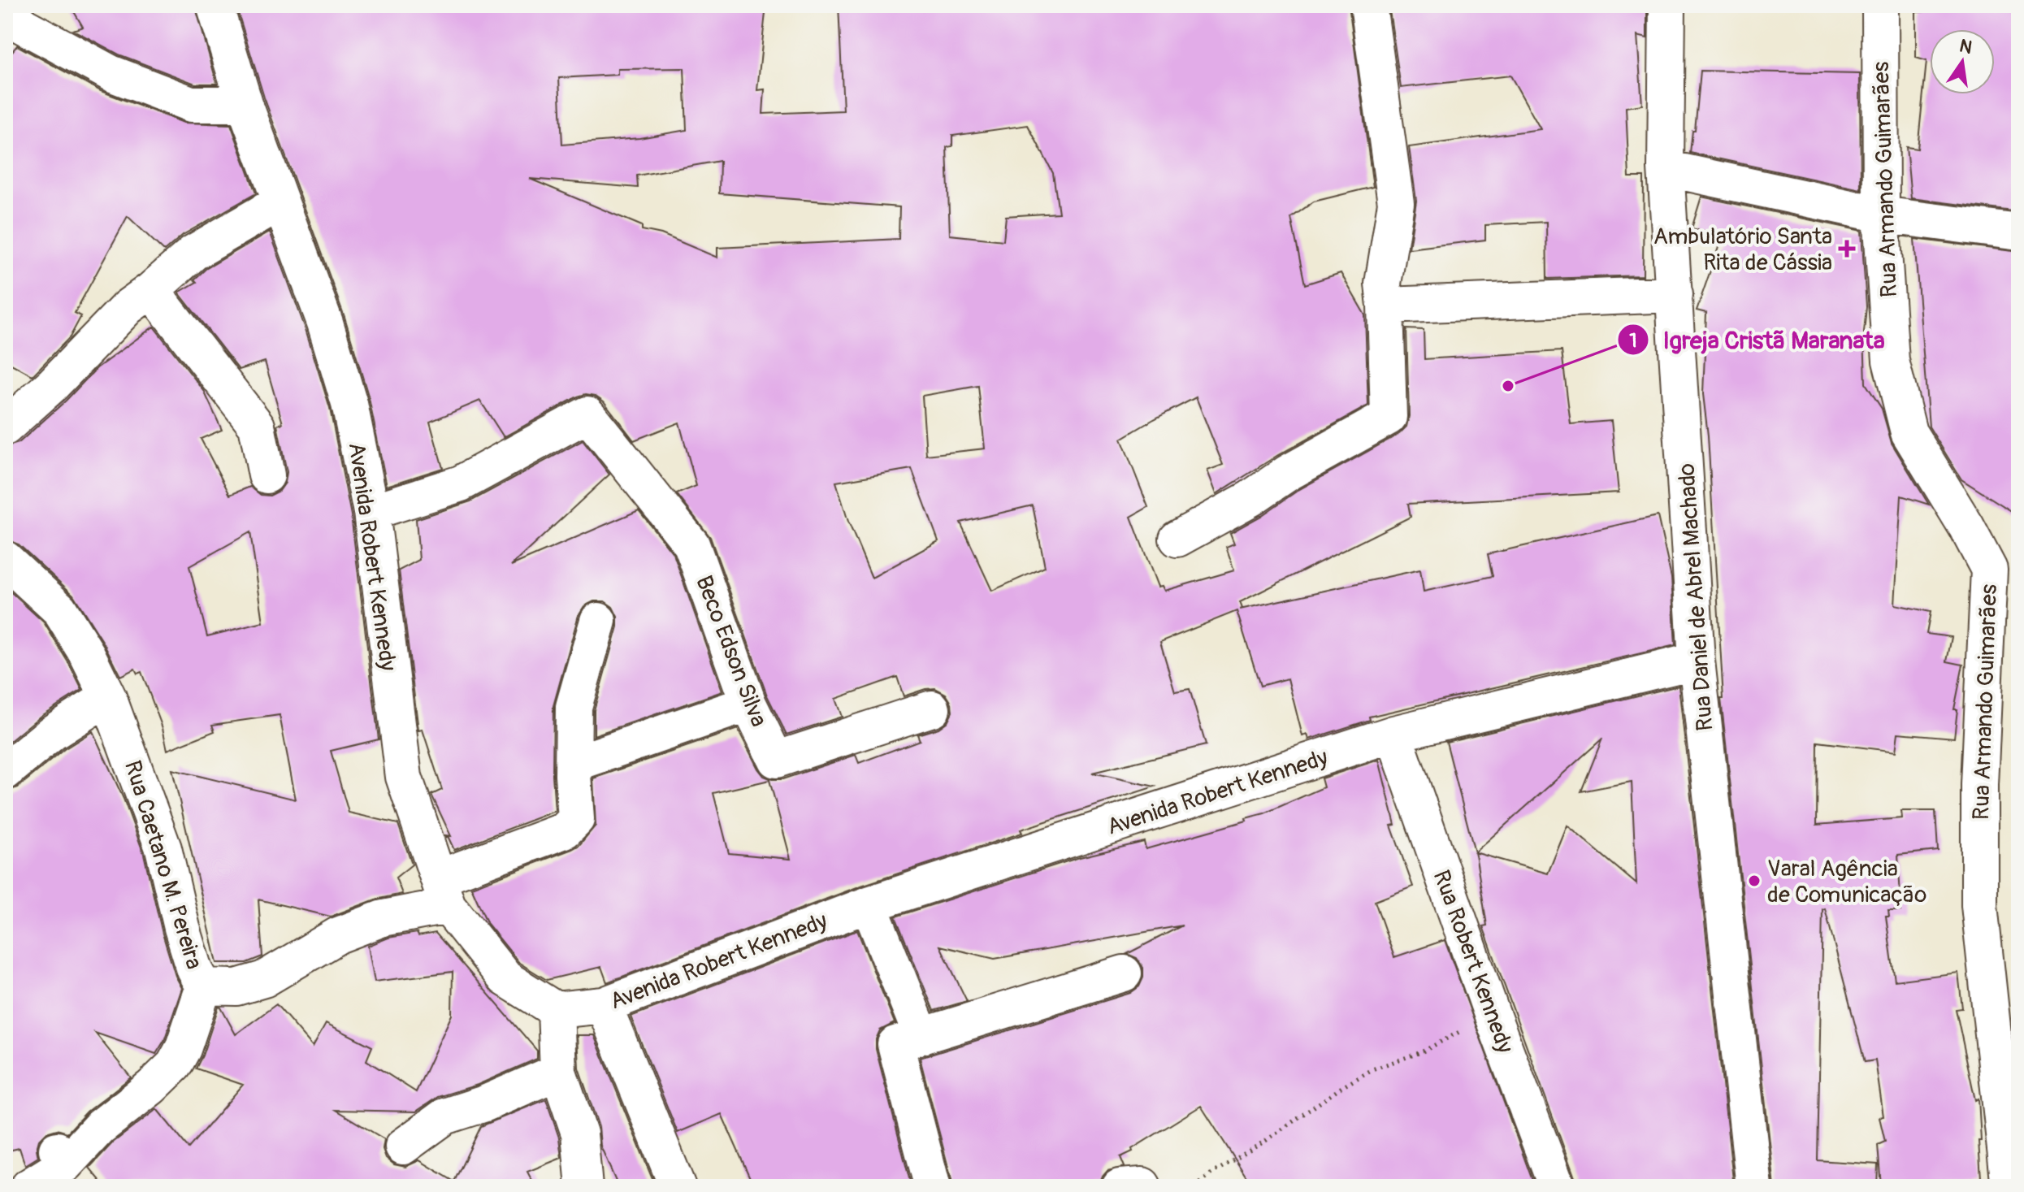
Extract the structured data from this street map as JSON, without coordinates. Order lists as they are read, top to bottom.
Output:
{
  "streets": {
    "street": [
      "Rua Armando Guimarães",
      "Avenida Robert Kennedy",
      "Rua Daniel de Abrel Machado",
      "Beco Edson Silva",
      "Rua Caetano M. Pereira",
      "Rua Robert Kennedy"
    ]
  },
  "crossings": [
    ["Avenida Robert Kennedy", "Rua Daniel de Abrel Machado"],
    ["Avenida Robert Kennedy", "Beco Edson Silva"],
    ["Avenida Robert Kennedy", "Rua Caetano M. Pereira"],
    ["Avenida Robert Kennedy", "Rua Robert Kennedy"]
  ],
  "places": {
    "health": ["Ambulatório Santa Rita de Cássia"],
    "other": ["Igreja Cristã Maranata", "Varal Agência de Comunicação"]
  },
  "north": "top"
}
